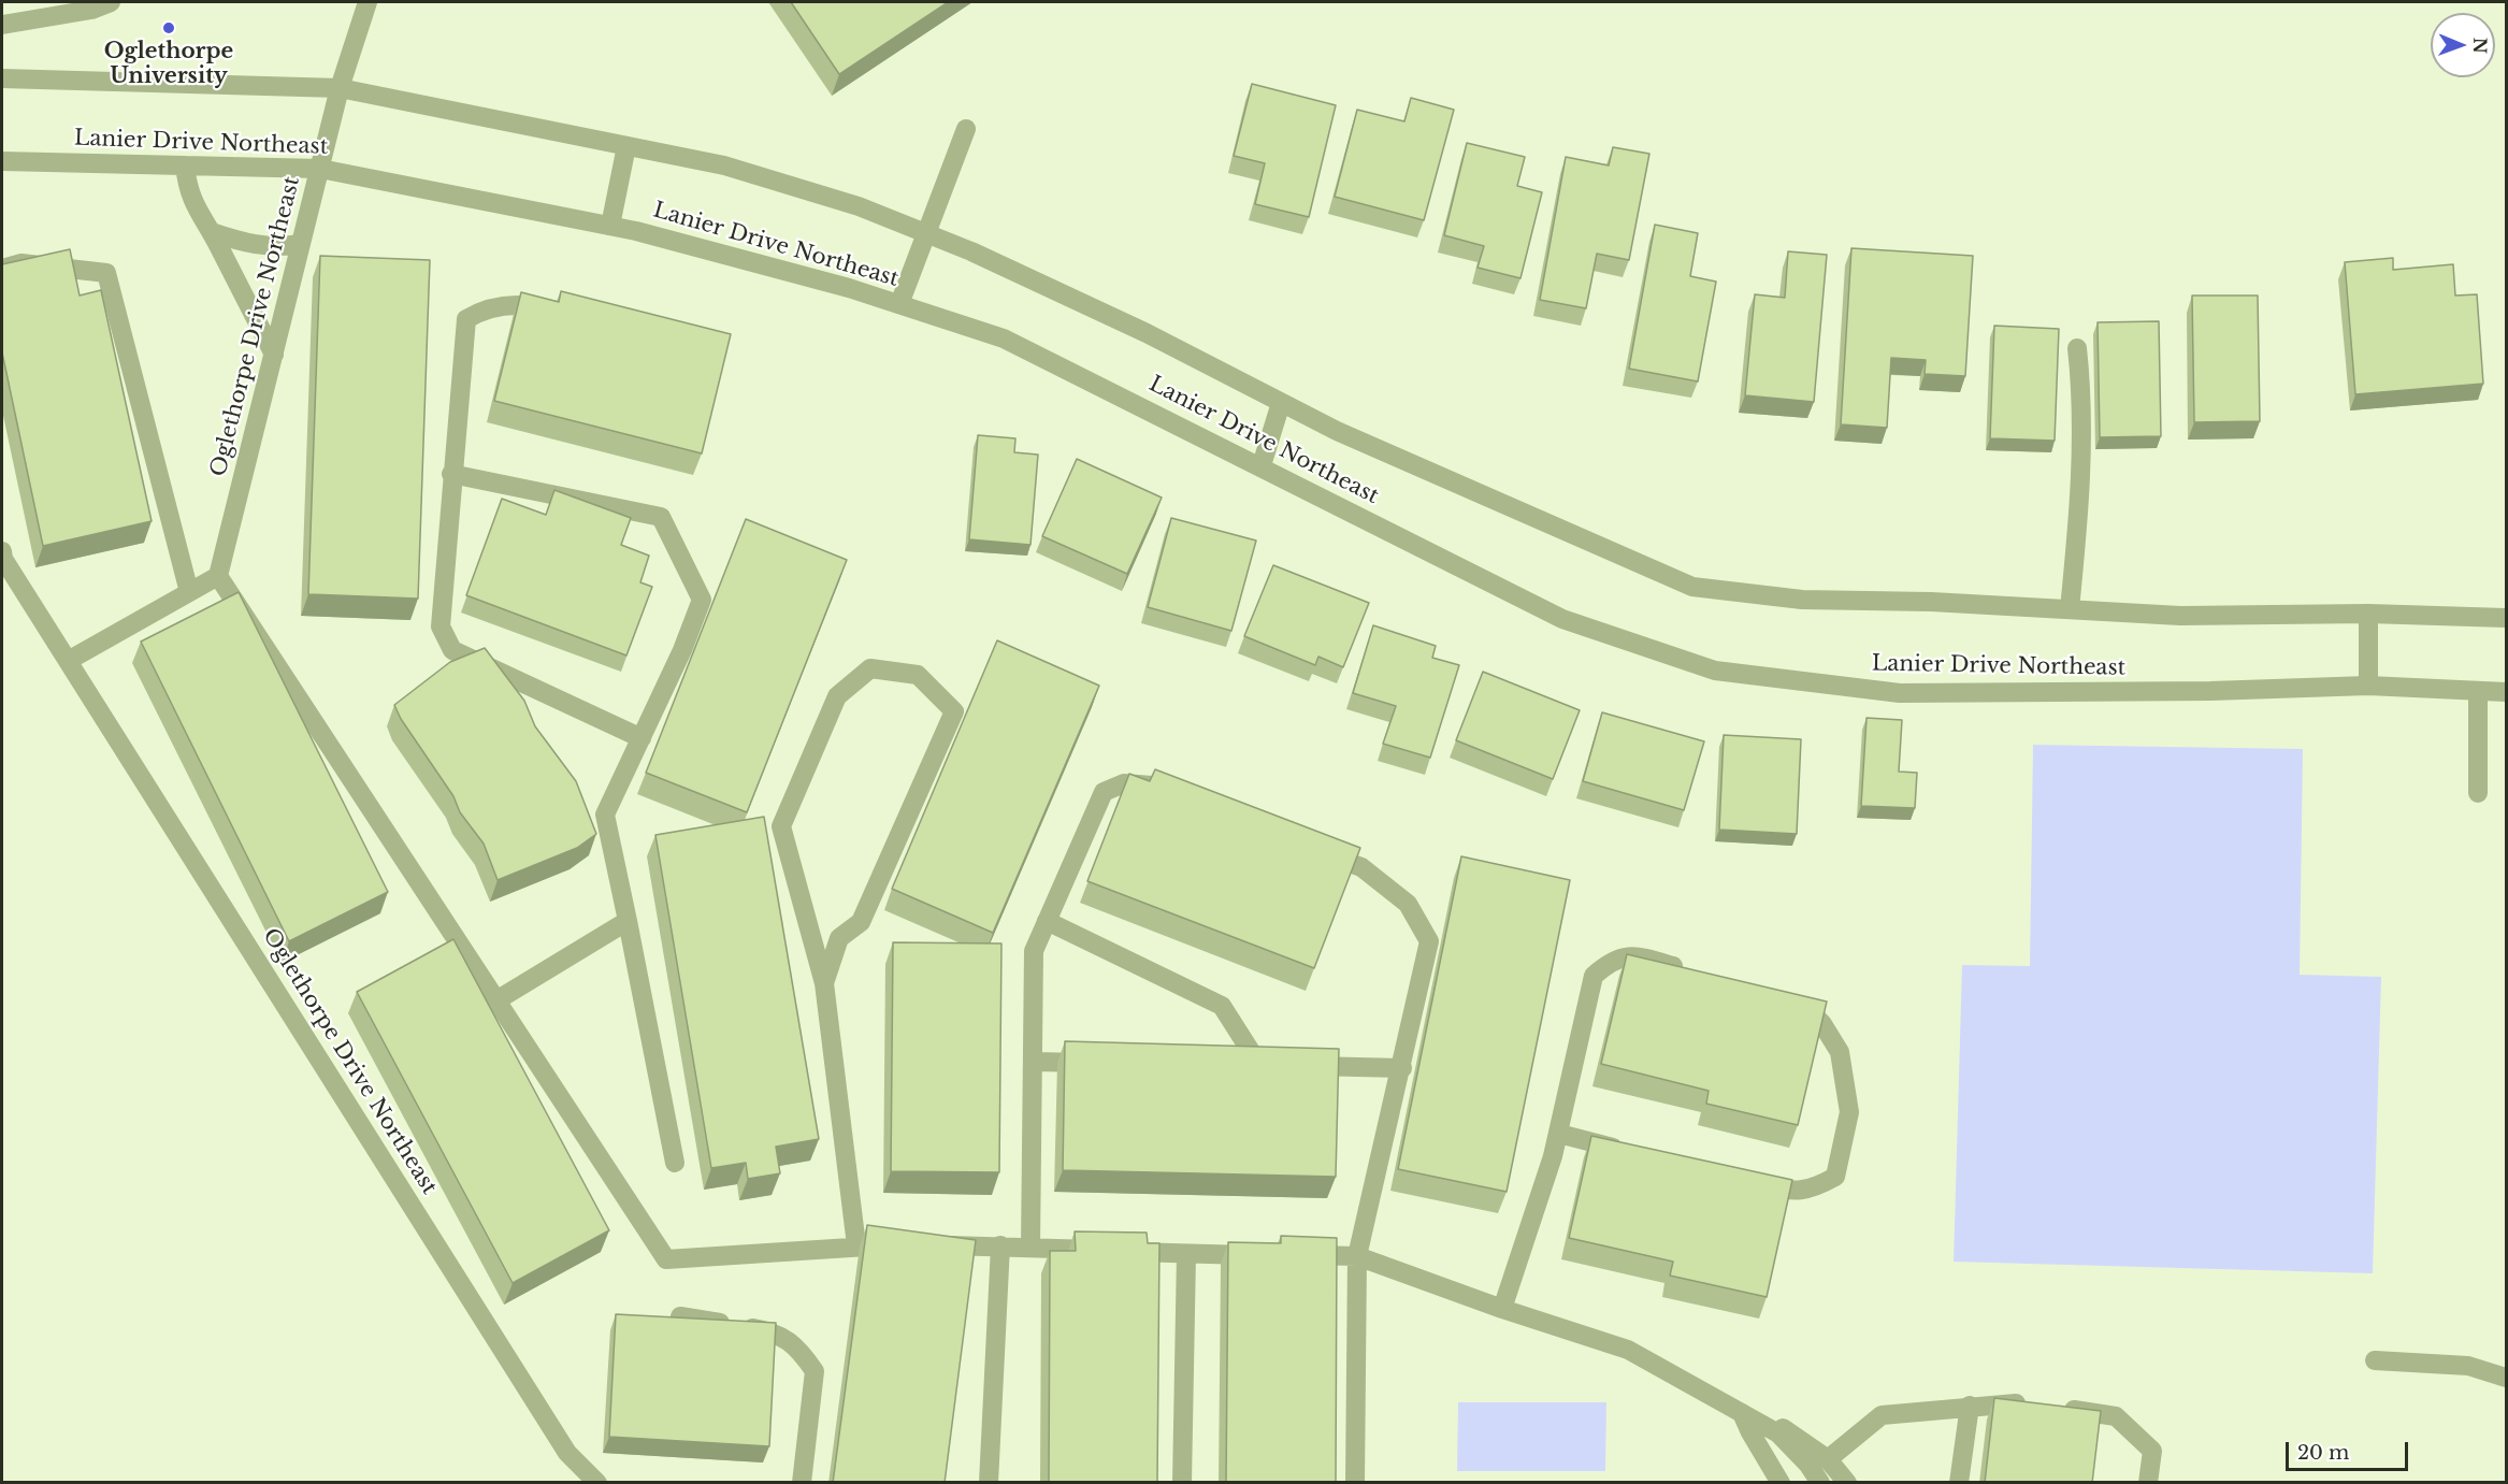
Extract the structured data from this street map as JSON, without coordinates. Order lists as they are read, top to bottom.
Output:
{
  "streets": {
    "street": ["Lanier Drive Northeast", "Oglethorpe Drive Northeast"]
  },
  "crossings": [
    ["Lanier Drive Northeast", "Oglethorpe Drive Northeast"]
  ],
  "places": ["Oglethorpe University"],
  "scale_bar": "20 m",
  "north": "right"
}
